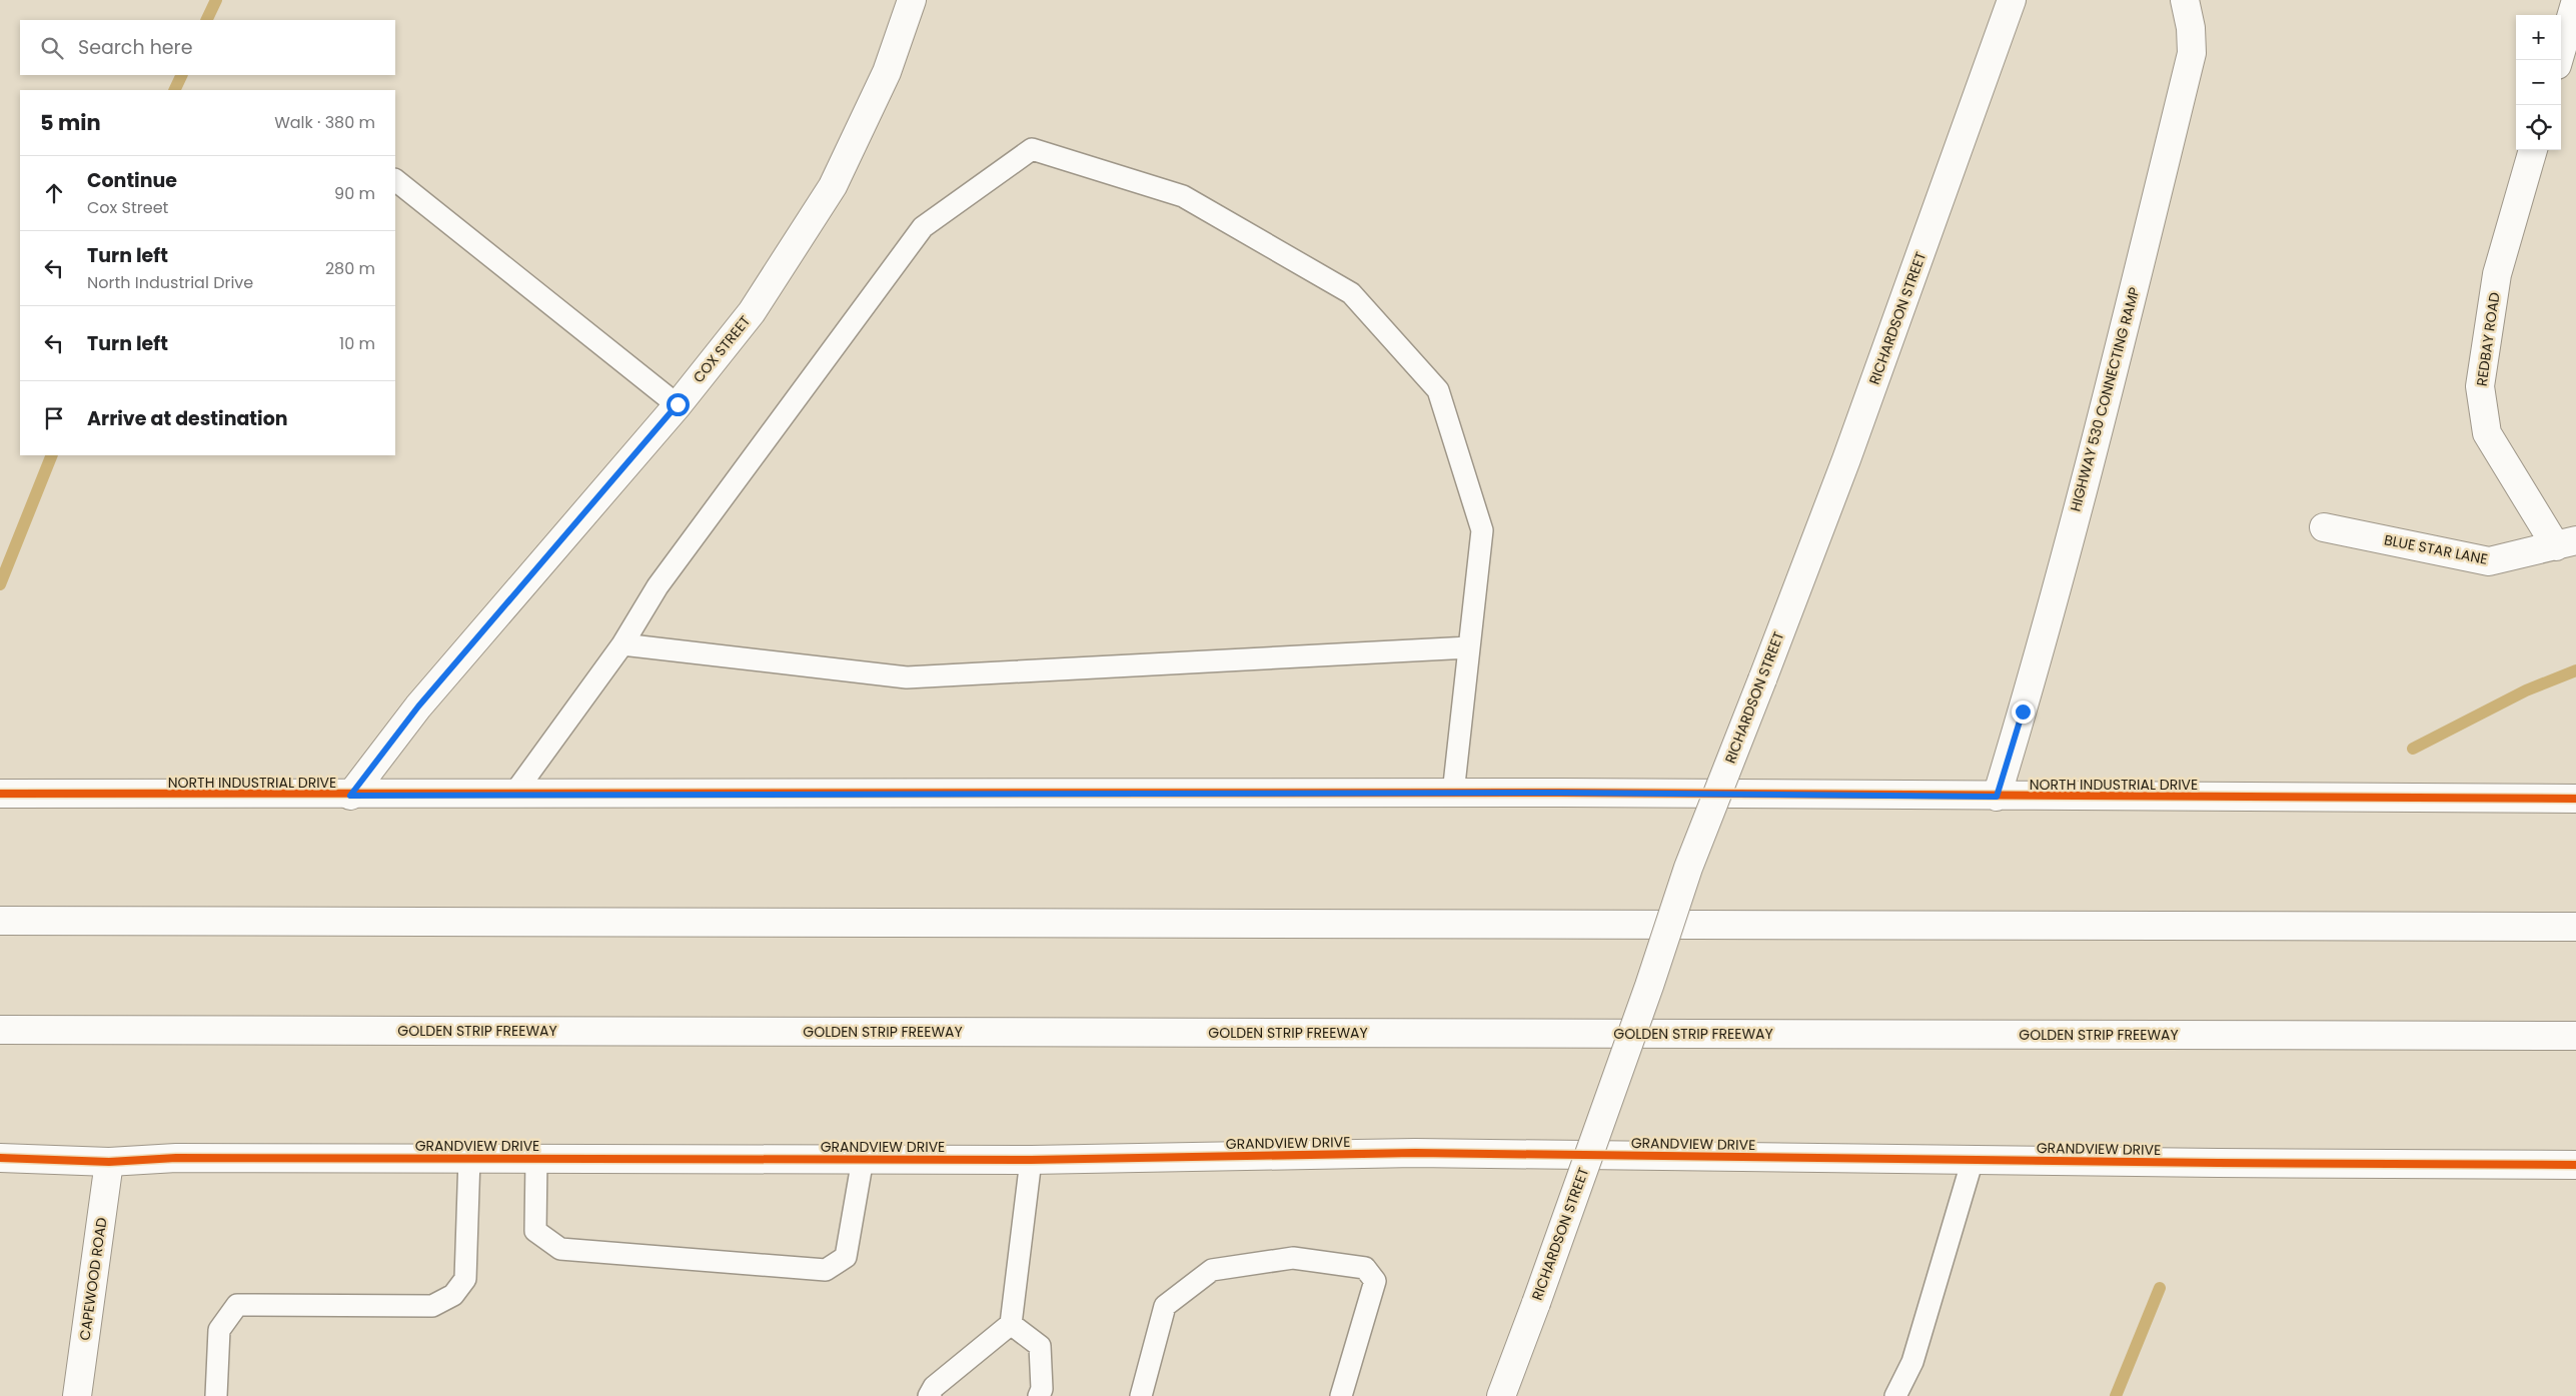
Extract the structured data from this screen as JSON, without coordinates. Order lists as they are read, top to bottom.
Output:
{
  "streets": {
    "main road": [
      "RICHARDSON STREET",
      "REDBAY ROAD",
      "COX STREET",
      "HIGHWAY 530 CONNECTING RAMP",
      "BLUE STAR LANE",
      "NORTH INDUSTRIAL DRIVE",
      "GOLDEN STRIP FREEWAY",
      "GRANDVIEW DRIVE",
      "CAPEWOOD ROAD"
    ]
  },
  "crossings": [
    ["REDBAY ROAD", "BLUE STAR LANE"],
    ["COX STREET", "NORTH INDUSTRIAL DRIVE"],
    ["HIGHWAY 530 CONNECTING RAMP", "NORTH INDUSTRIAL DRIVE"],
    ["GRANDVIEW DRIVE", "CAPEWOOD ROAD"]
  ],
  "page": {
    "map_buttons": ["+", "−"],
    "search": "Search here",
    "heading": ["5 min", "Walk · 380 m"],
    "list": [
      ["Continue", "Cox Street", "90 m"],
      ["Turn left", "North Industrial Drive", "280 m"],
      ["Turn left", "10 m"],
      "Arrive at destination"
    ]
  }
}
